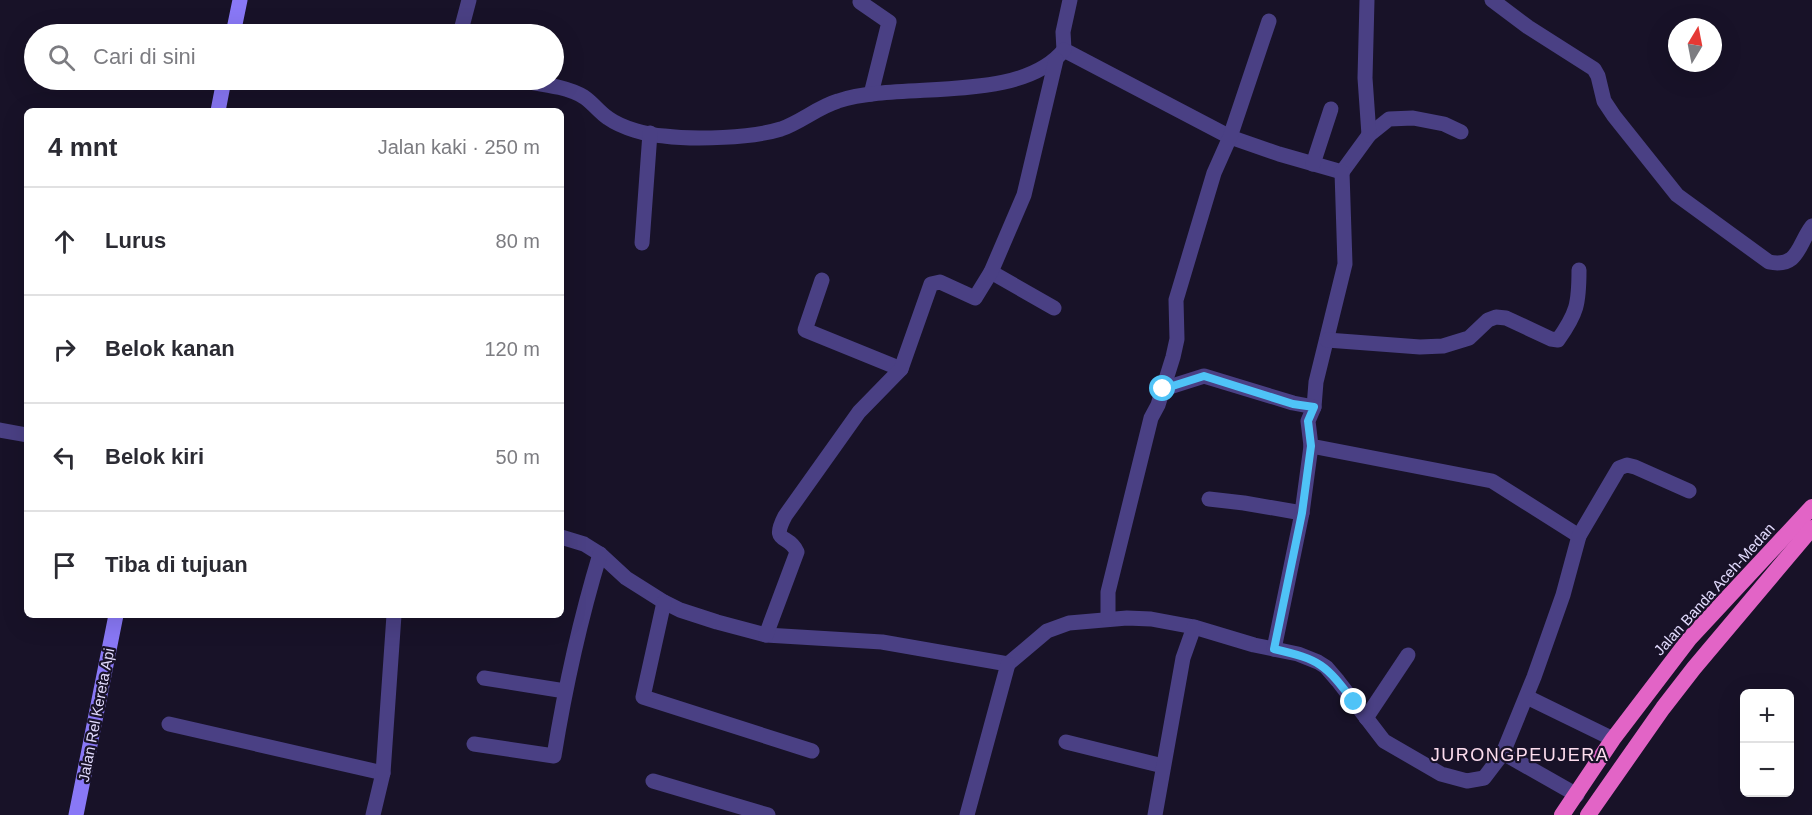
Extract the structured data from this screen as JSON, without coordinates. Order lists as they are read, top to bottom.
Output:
{
  "streets": {
    "highway": ["Jalan Banda Aceh-Medan"],
    "main road": ["Jalan Rel Kereta Api"]
  },
  "districts": ["JURONGPEUJERA"],
  "north": "top",
  "page": {
    "search": "Cari di sini",
    "heading": ["4 mnt", "Jalan kaki · 250 m"],
    "list": [
      ["Lurus", "80 m"],
      ["Belok kanan", "120 m"],
      ["Belok kiri", "50 m"],
      "Tiba di tujuan"
    ],
    "map_buttons": ["+", "−"]
  }
}
